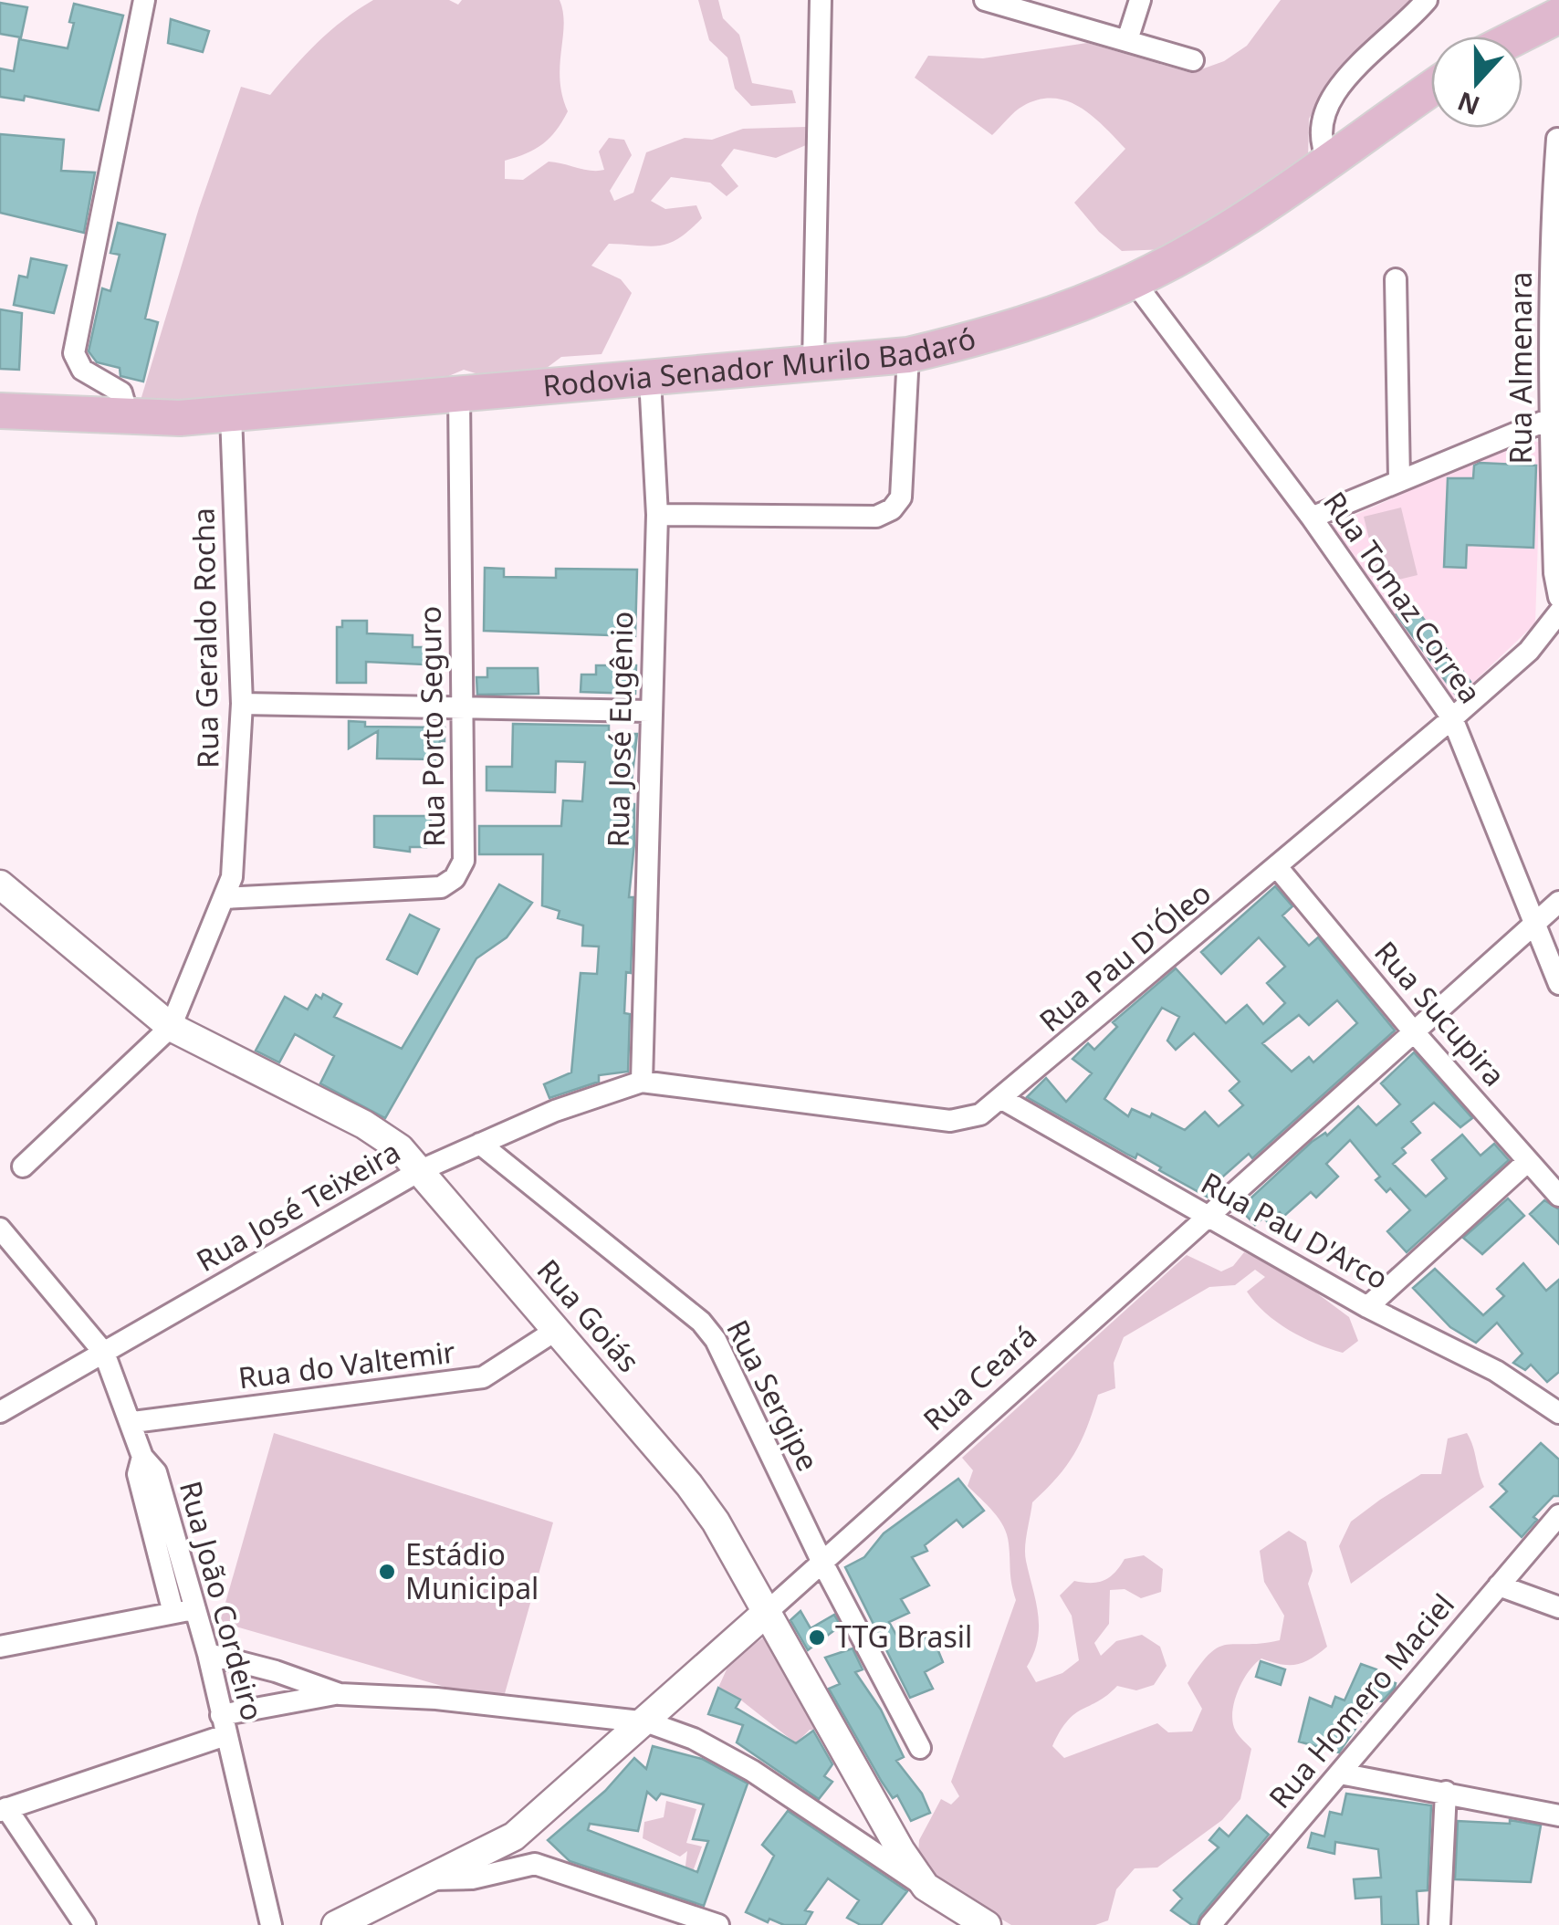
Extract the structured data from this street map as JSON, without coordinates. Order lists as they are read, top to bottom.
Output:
{
  "streets": {
    "main road": ["Rodovia Senador Murilo Badaró"],
    "street": [
      "Rua Almenara",
      "Rua Tomaz Correa",
      "Rua Geraldo Rocha",
      "Rua Porto Seguro",
      "Rua José Eugênio",
      "Rua Pau D'Óleo",
      "Rua Sucupira",
      "Rua José Teixeira",
      "Rua Pau D'Arco",
      "Rua Goiás",
      "Rua do Valtemir",
      "Rua Ceará",
      "Rua Sergipe",
      "Rua João Cordeiro",
      "Rua Homero Maciel"
    ]
  },
  "crossings": [
    ["Rodovia Senador Murilo Badaró", "Rua Tomaz Correa"],
    ["Rodovia Senador Murilo Badaró", "Rua Geraldo Rocha"],
    ["Rodovia Senador Murilo Badaró", "Rua Porto Seguro"],
    ["Rodovia Senador Murilo Badaró", "Rua José Eugênio"],
    ["Rua Tomaz Correa", "Rua Pau D'Óleo"],
    ["Rua Tomaz Correa", "Rua Ceará"],
    ["Rua Geraldo Rocha", "Rua Porto Seguro"],
    ["Rua Geraldo Rocha", "Rua Goiás"],
    ["Rua José Eugênio", "Rua Pau D'Óleo"],
    ["Rua José Eugênio", "Rua José Teixeira"],
    ["Rua Pau D'Óleo", "Rua Sucupira"],
    ["Rua Pau D'Óleo", "Rua José Teixeira"],
    ["Rua Pau D'Óleo", "Rua Pau D'Arco"],
    ["Rua Sucupira", "Rua Ceará"],
    ["Rua José Teixeira", "Rua Goiás"],
    ["Rua José Teixeira", "Rua Sergipe"],
    ["Rua José Teixeira", "Rua João Cordeiro"],
    ["Rua Pau D'Arco", "Rua Ceará"],
    ["Rua Goiás", "Rua do Valtemir"],
    ["Rua Goiás", "Rua Ceará"],
    ["Rua do Valtemir", "Rua João Cordeiro"],
    ["Rua Ceará", "Rua Sergipe"]
  ],
  "places": ["Estádio Municipal", "TTG Brasil"],
  "north": "bottom"
}
